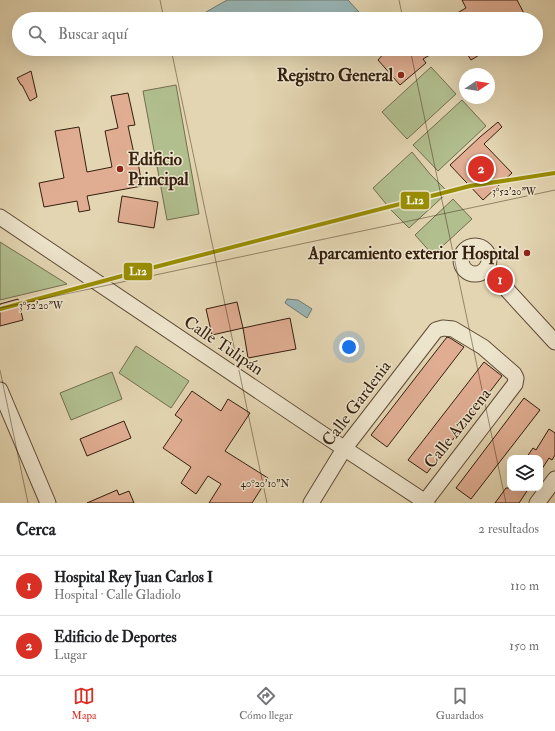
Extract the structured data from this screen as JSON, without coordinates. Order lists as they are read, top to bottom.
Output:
{
  "streets": {
    "street": ["Calle Tulipán", "Calle Gardenia", "Calle Azucena"]
  },
  "crossings": [
    ["Calle Tulipán", "Calle Gardenia"],
    ["Calle Tulipán", "Calle Azucena"],
    ["Calle Gardenia", "Calle Azucena"]
  ],
  "places": ["Registro General", "Edificio Principal", "Aparcamiento exterior Hospital"],
  "lines": ["transit line L12"],
  "north": "right",
  "page": {
    "search": "Buscar aquí",
    "pins": ["2", "1"],
    "heading": ["Cerca", "2 resultados"],
    "list": [
      {
        "mark": "1",
        "name": "Hospital Rey Juan Carlos I",
        "note": "Hospital · Calle Gladiolo",
        "value": "110 m"
      },
      {
        "mark": "2",
        "name": "Edificio de Deportes",
        "note": "Lugar",
        "value": "150 m"
      }
    ],
    "nav": ["Mapa", "Cómo llegar", "Guardados"]
  },
  "coordinates": ["3°52'20\"W", "40°20'10\"N"]
}
